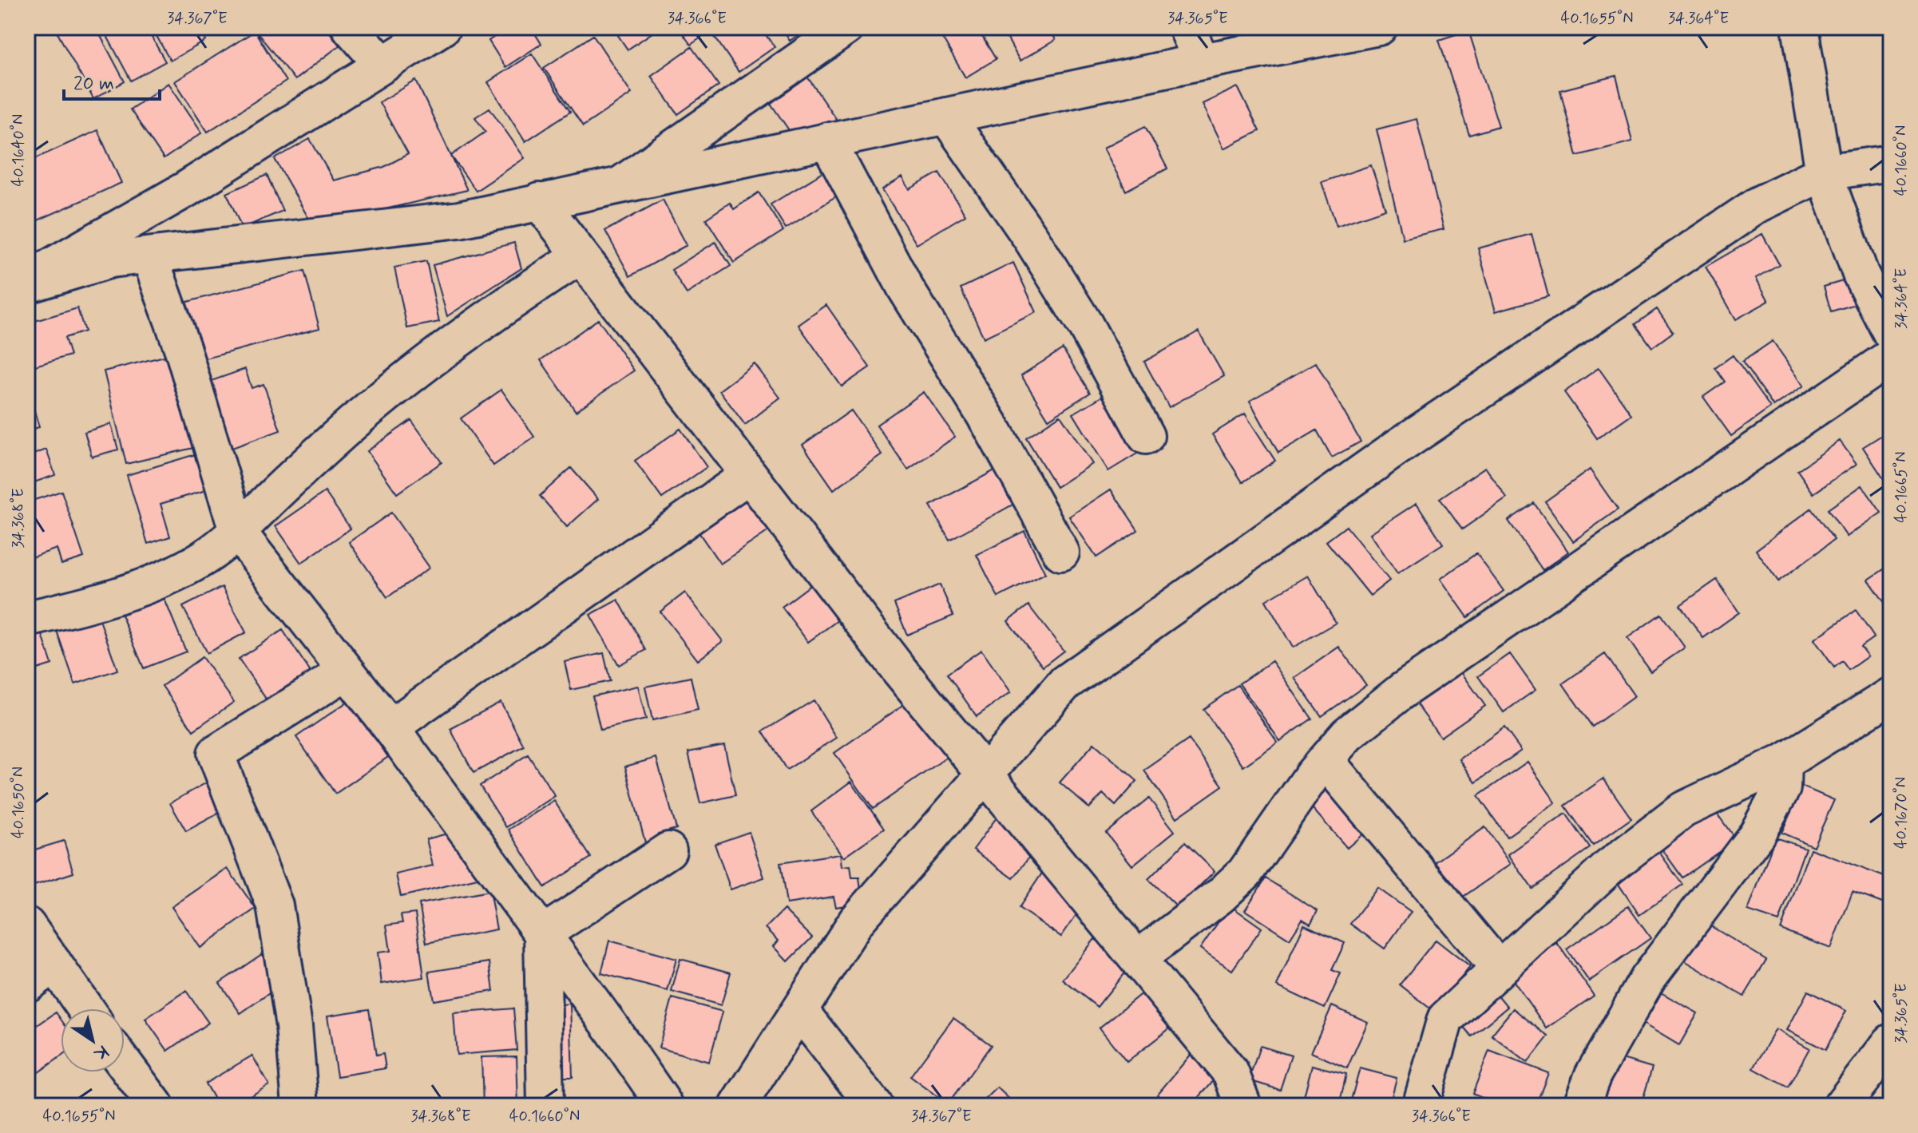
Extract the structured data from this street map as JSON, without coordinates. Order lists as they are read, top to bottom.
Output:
{
  "scale_bar": "20 m",
  "north": "bottom right",
  "coordinates": [
    "34.367°E",
    "34.366°E",
    "34.365°E",
    "40.1655°N",
    "34.364°E",
    "40.1640°N",
    "40.1660°N",
    "40.1665°N",
    "34.368°E",
    "40.1650°N",
    "40.1670°N"
  ]
}
